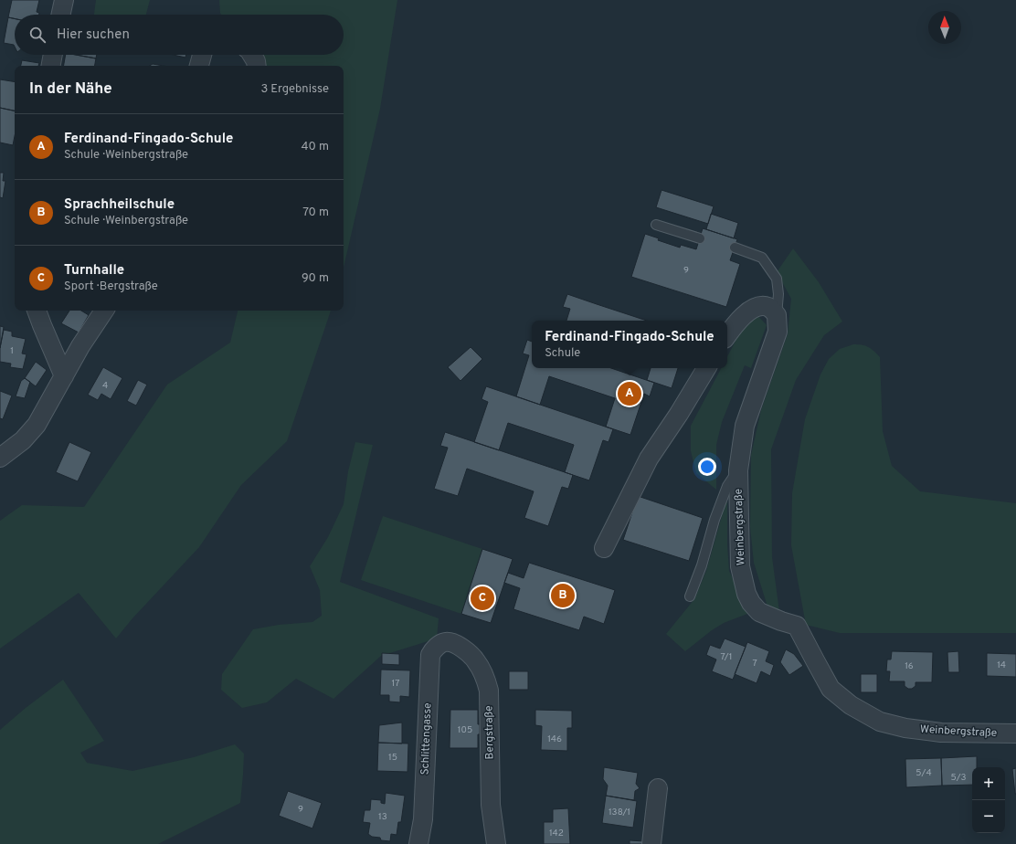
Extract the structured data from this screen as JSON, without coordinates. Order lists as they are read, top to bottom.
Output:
{
  "streets": {
    "street": ["Weinbergstraße", "Bergstraße", "Schlittengasse"]
  },
  "crossings": [
    ["Bergstraße", "Schlittengasse"]
  ],
  "house_numbers": [
    "9",
    "1",
    "4",
    "7/1",
    "7",
    "14",
    "16",
    "17",
    "105",
    "146",
    "15",
    "5/4",
    "5/3",
    "9",
    "138/1",
    "13",
    "142"
  ],
  "north": "top",
  "page": {
    "search": "Hier suchen",
    "heading": ["In der Nähe", "3 Ergebnisse"],
    "list": [
      {
        "mark": "A",
        "name": "Ferdinand-Fingado-Schule",
        "note": "Schule · Weinbergstraße",
        "value": "40 m"
      },
      {
        "mark": "B",
        "name": "Sprachheilschule",
        "note": "Schule · Weinbergstraße",
        "value": "70 m"
      },
      {
        "mark": "C",
        "name": "Turnhalle",
        "note": "Sport · Bergstraße",
        "value": "90 m"
      }
    ],
    "popup": ["Ferdinand-Fingado-Schule", "Schule"],
    "pins": ["A", "B", "C"],
    "map_buttons": ["+", "−"]
  }
}
